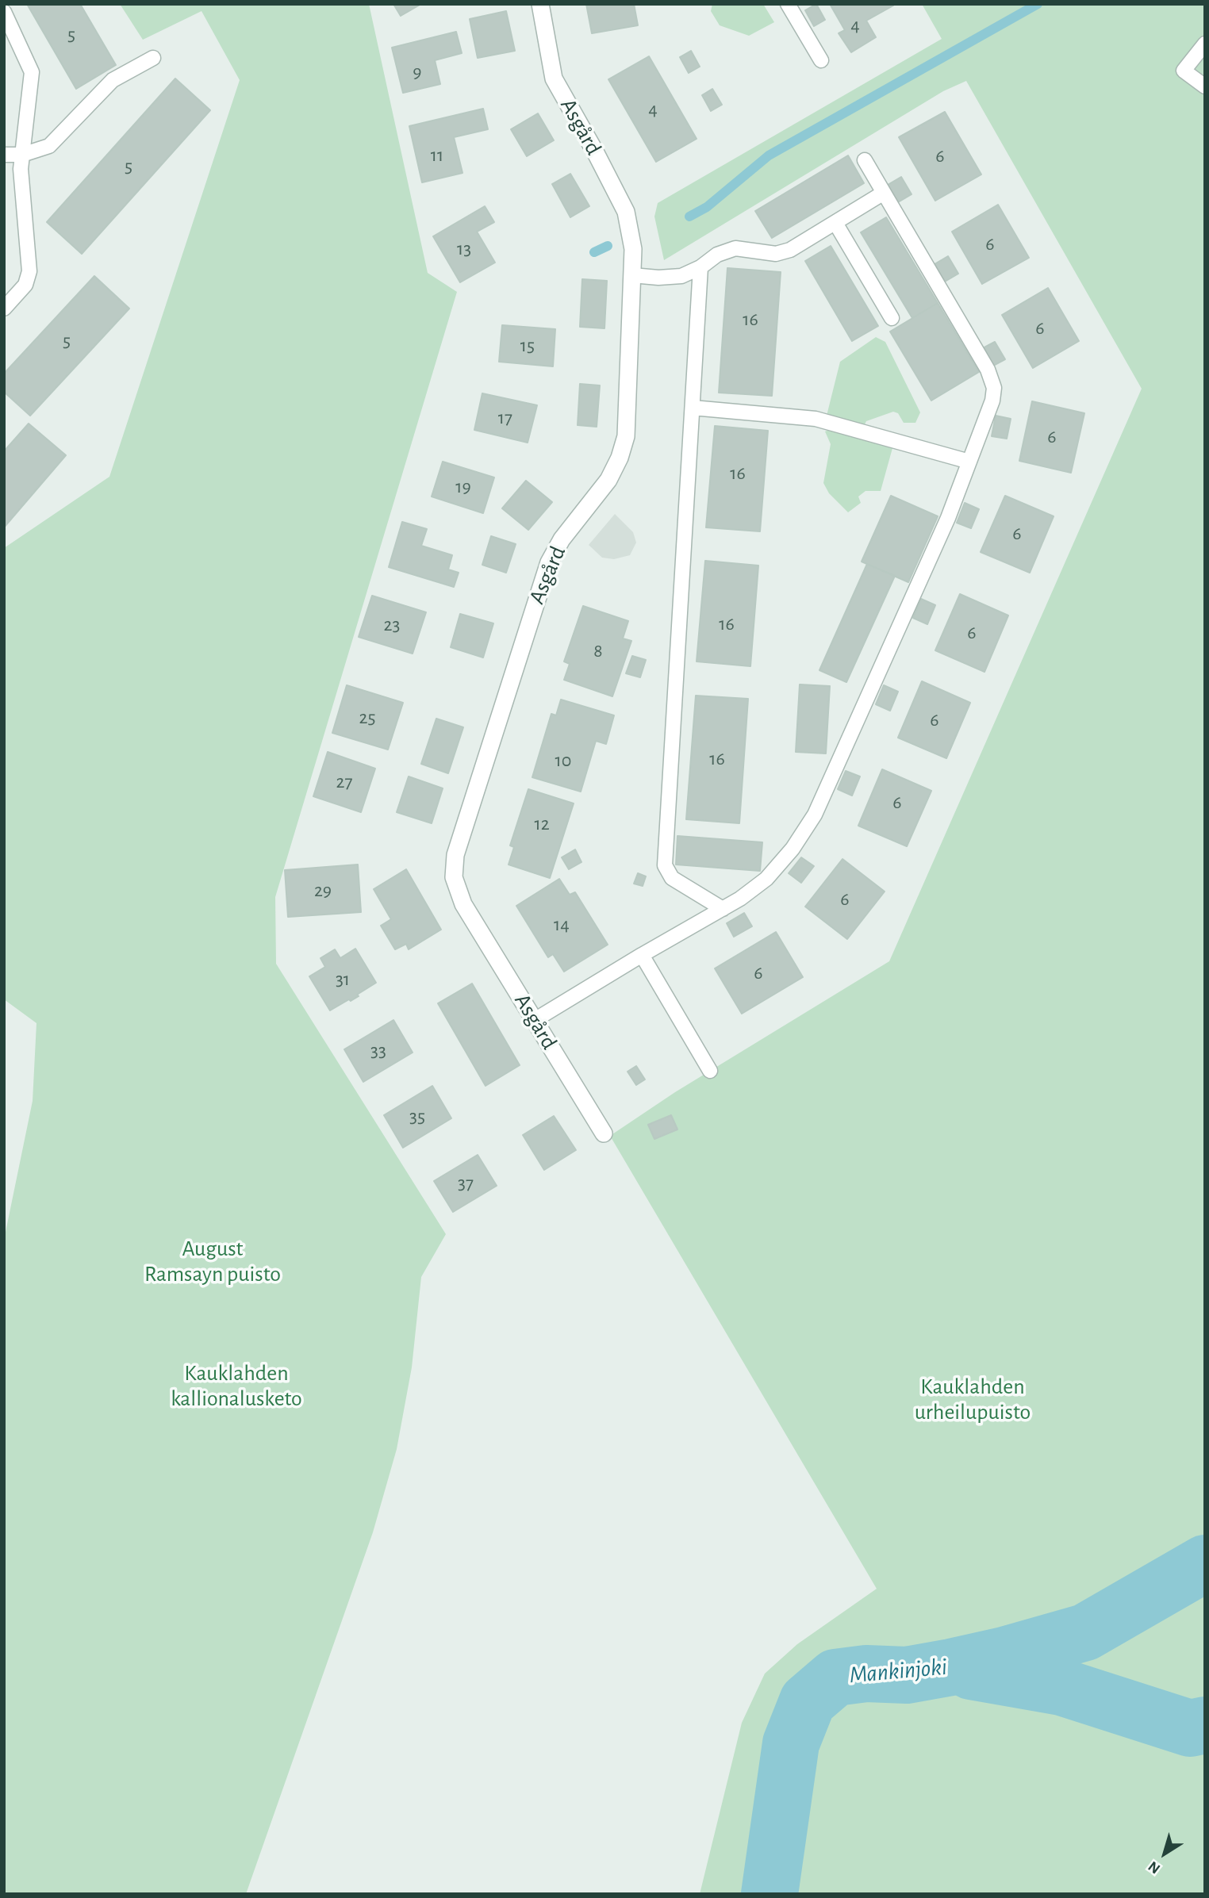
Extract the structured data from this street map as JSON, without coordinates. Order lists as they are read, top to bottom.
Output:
{
  "streets": {
    "street": ["Asgård"]
  },
  "water": ["Mankinjoki"],
  "parks": ["August Ramsayn puisto", "Kauklahden kallionalusketo", "Kauklahden urheilupuisto"],
  "house_numbers": [
    "4",
    "5",
    "9",
    "4",
    "11",
    "6",
    "5",
    "6",
    "13",
    "16",
    "6",
    "5",
    "15",
    "17",
    "6",
    "16",
    "19",
    "6",
    "16",
    "23",
    "6",
    "8",
    "25",
    "6",
    "16",
    "10",
    "27",
    "6",
    "12",
    "29",
    "6",
    "14",
    "6",
    "31",
    "33",
    "35",
    "37"
  ],
  "north": "bottom left"
}
